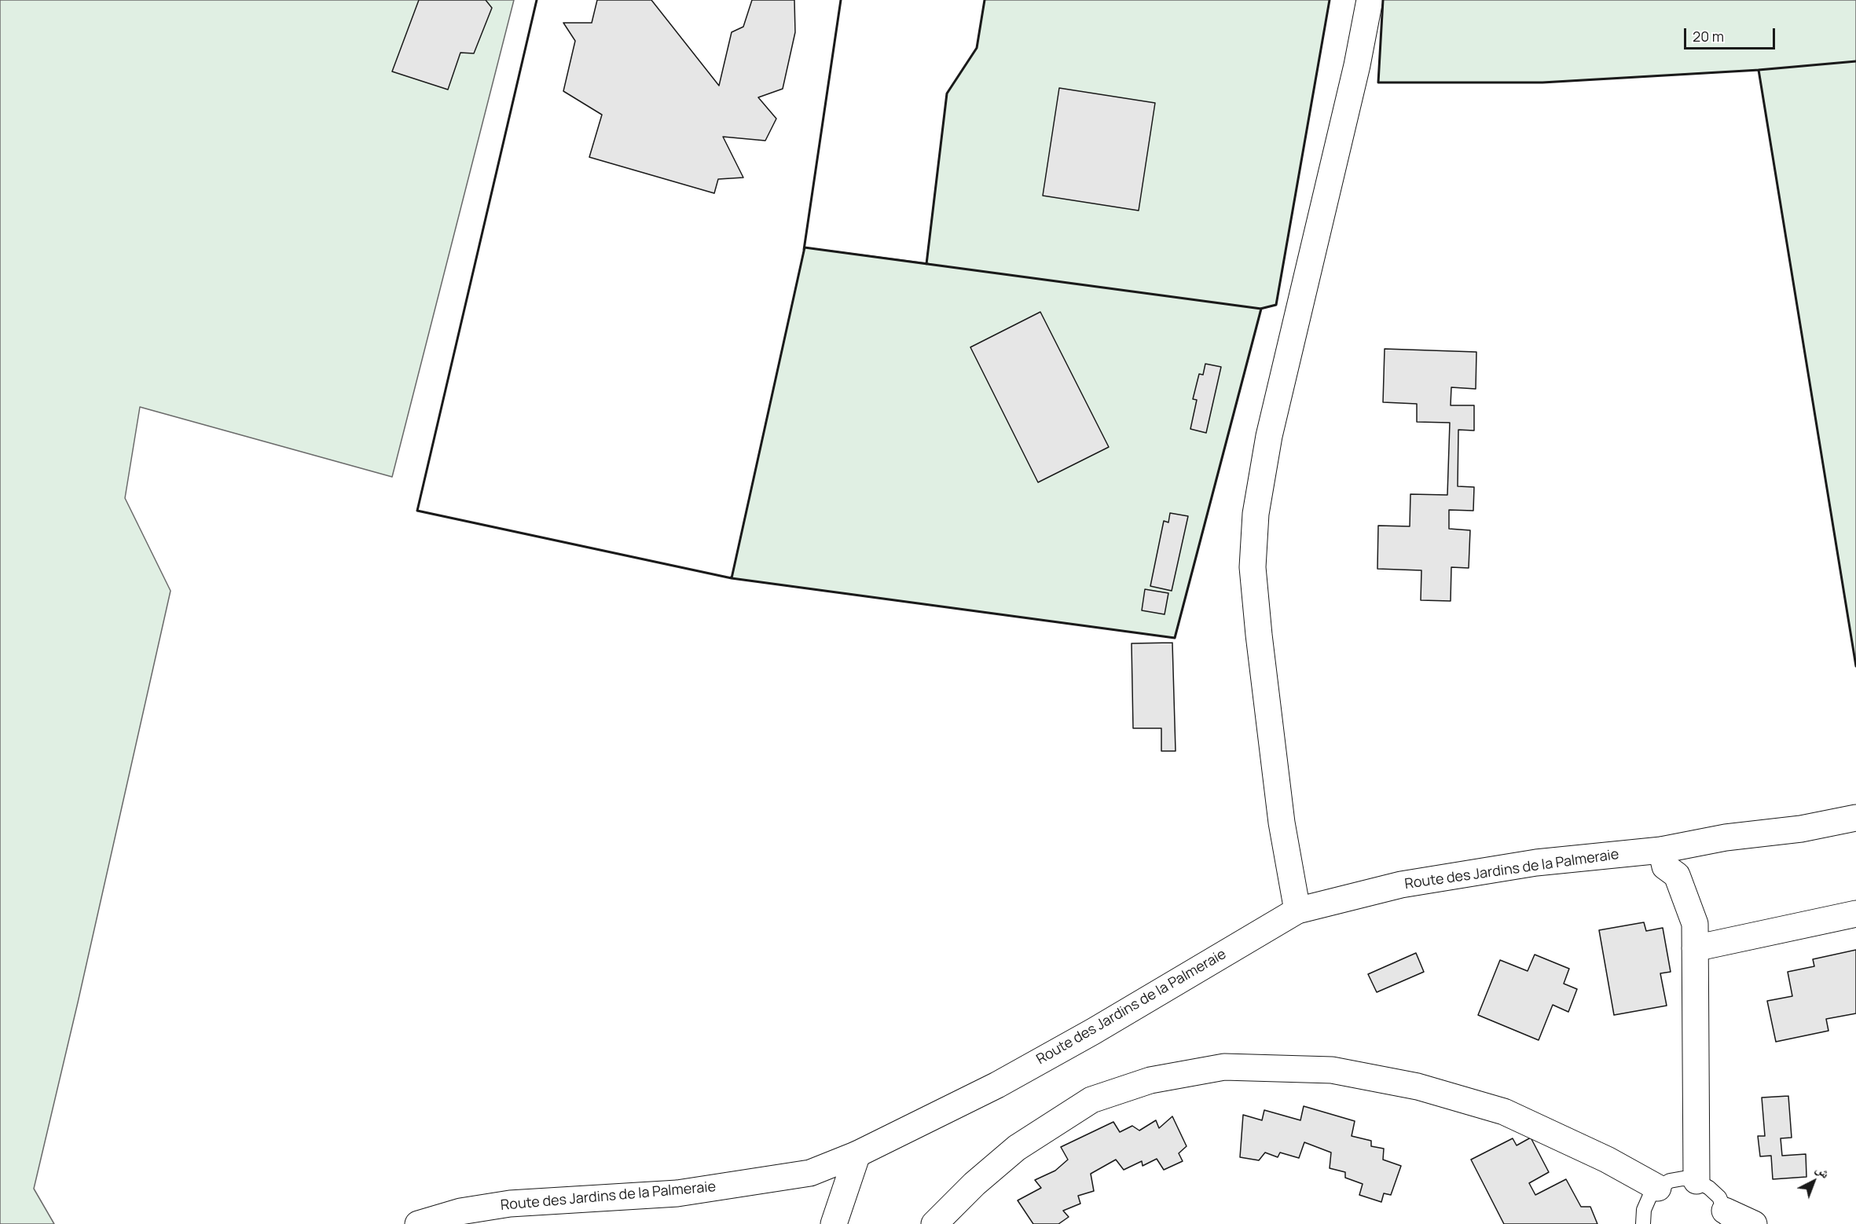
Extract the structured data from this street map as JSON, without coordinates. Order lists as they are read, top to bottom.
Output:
{
  "streets": {
    "street": ["Route des Jardins de la Palmeraie"]
  },
  "scale_bar": "20 m",
  "north": "top right"
}
